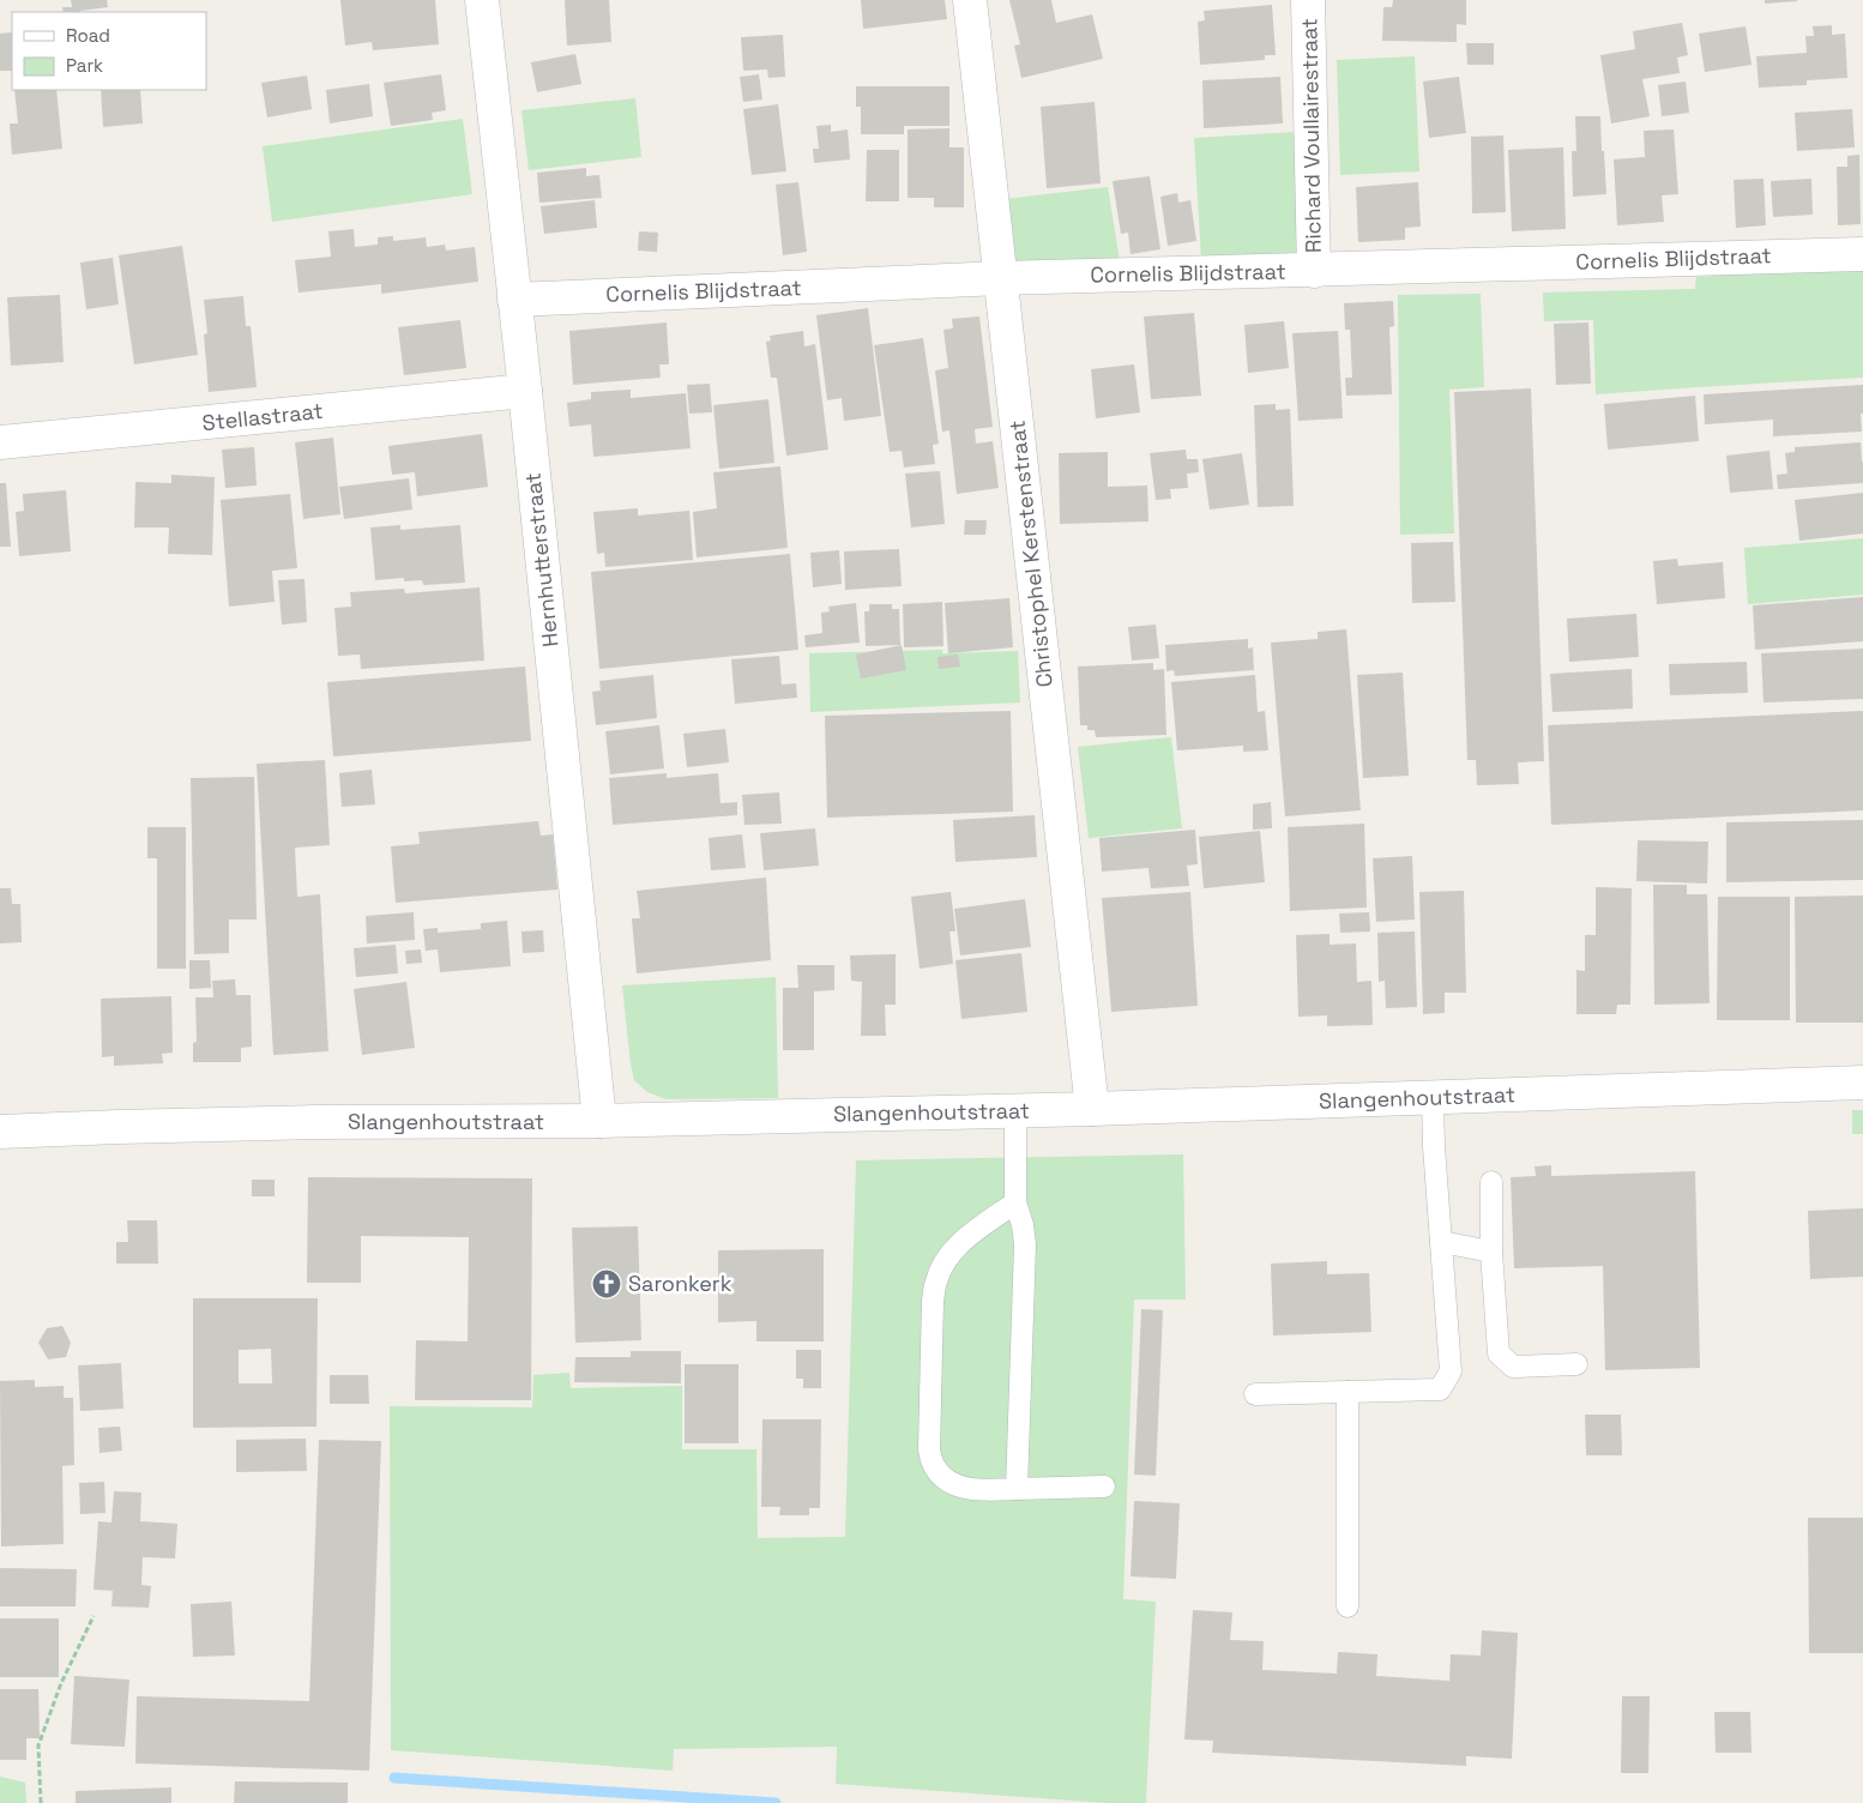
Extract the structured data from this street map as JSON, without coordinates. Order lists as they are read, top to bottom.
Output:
{
  "streets": {
    "street": [
      "Richard Voullairestraat",
      "Cornelis Blijdstraat",
      "Stellastraat",
      "Christophel Kerstenstraat",
      "Hernhutterstraat",
      "Slangenhoutstraat"
    ]
  },
  "crossings": [
    ["Richard Voullairestraat", "Cornelis Blijdstraat"],
    ["Cornelis Blijdstraat", "Christophel Kerstenstraat"],
    ["Cornelis Blijdstraat", "Hernhutterstraat"],
    ["Stellastraat", "Hernhutterstraat"],
    ["Christophel Kerstenstraat", "Slangenhoutstraat"],
    ["Hernhutterstraat", "Slangenhoutstraat"]
  ],
  "places": {
    "church": ["Saronkerk"]
  },
  "legend": ["Road", "Park"]
}
